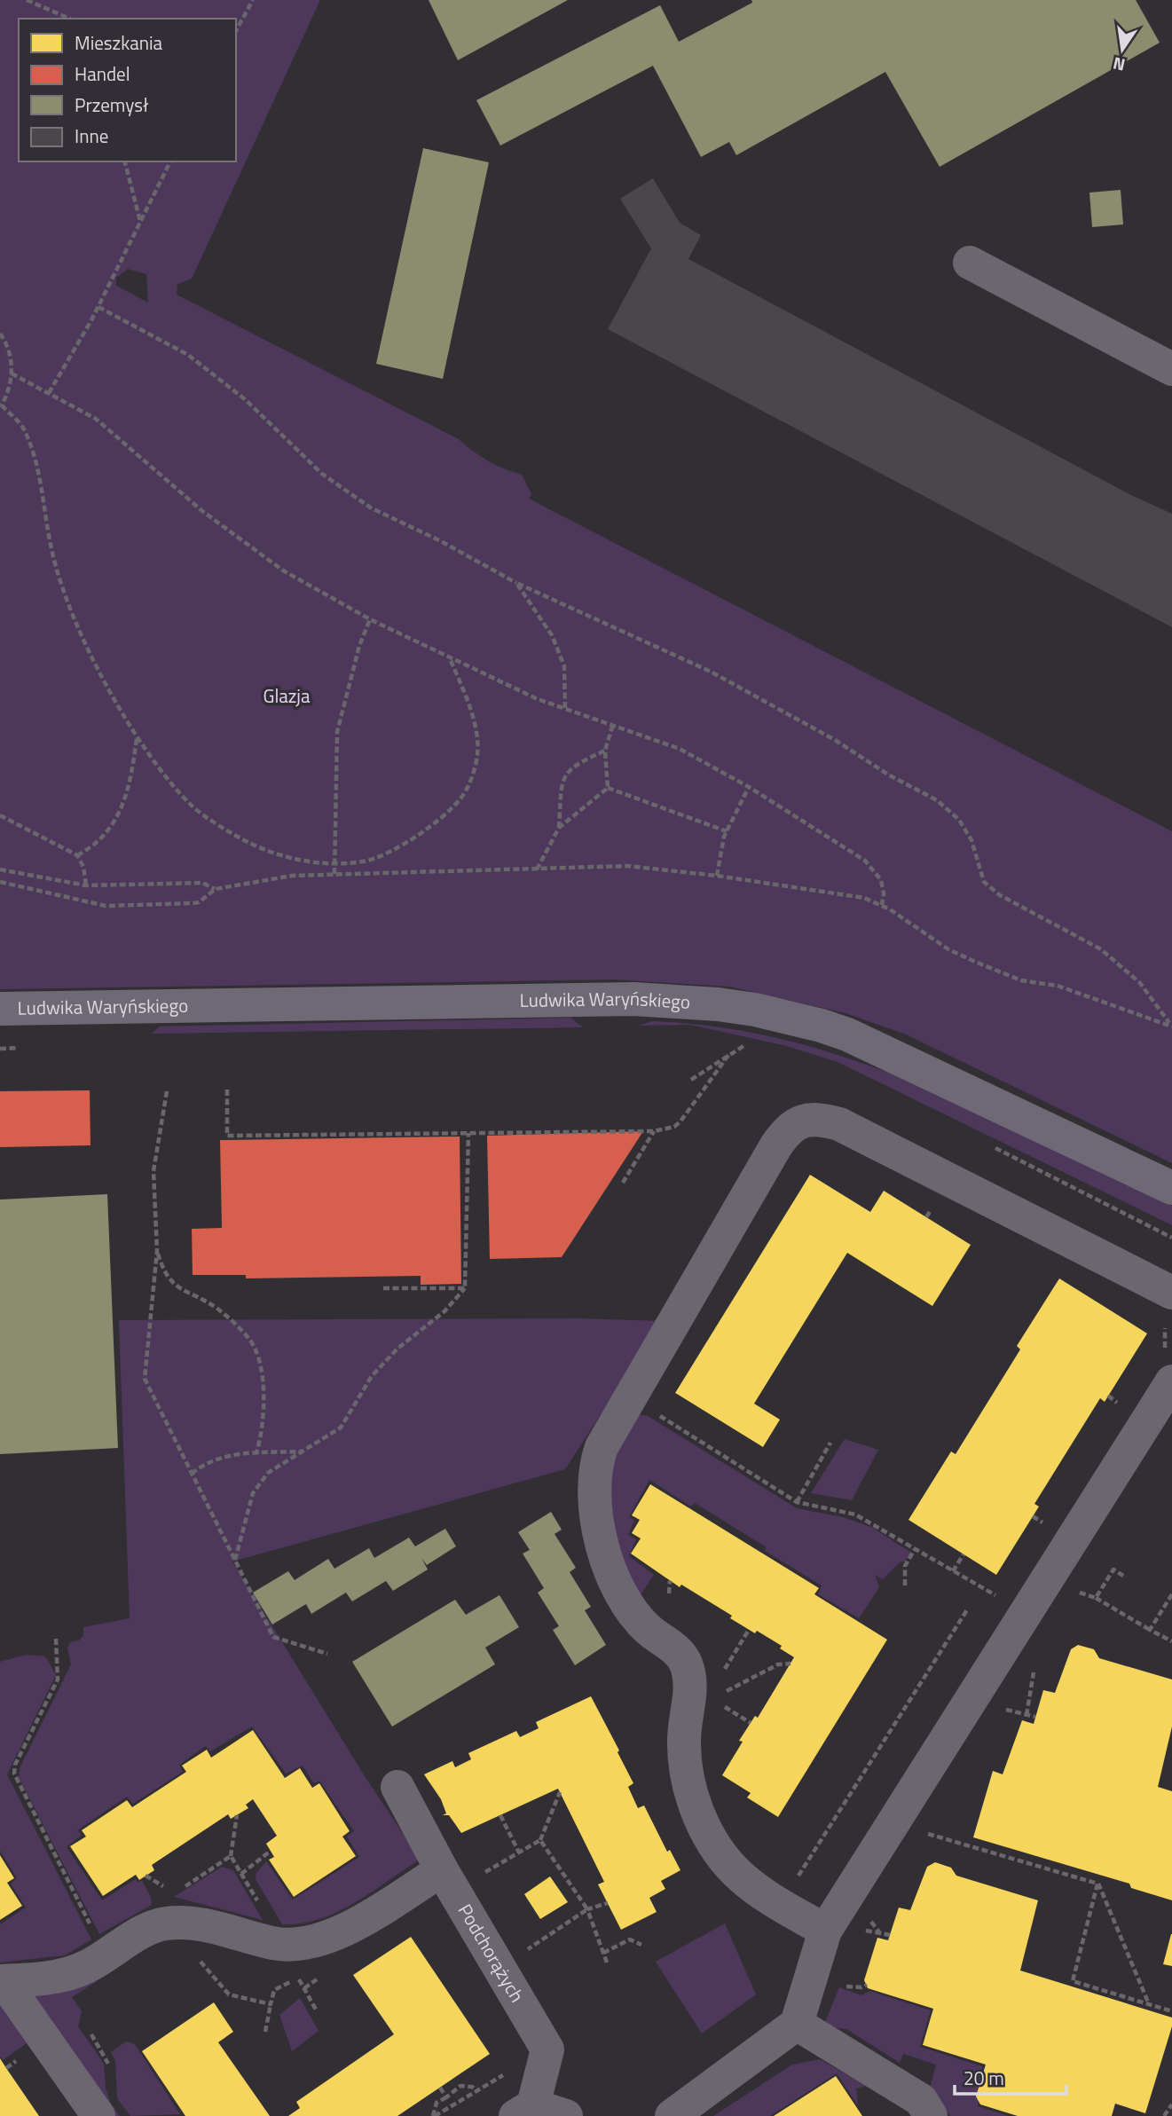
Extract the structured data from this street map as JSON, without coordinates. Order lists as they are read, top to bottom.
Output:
{
  "streets": {
    "street": ["Ludwika Waryńskiego", "Podchorążych"]
  },
  "parks": ["Glazja"],
  "legend": [
    "Mieszkania",
    "Handel",
    "Przemysł",
    "Inne"
  ],
  "scale_bar": "20 m",
  "north": "bottom"
}
